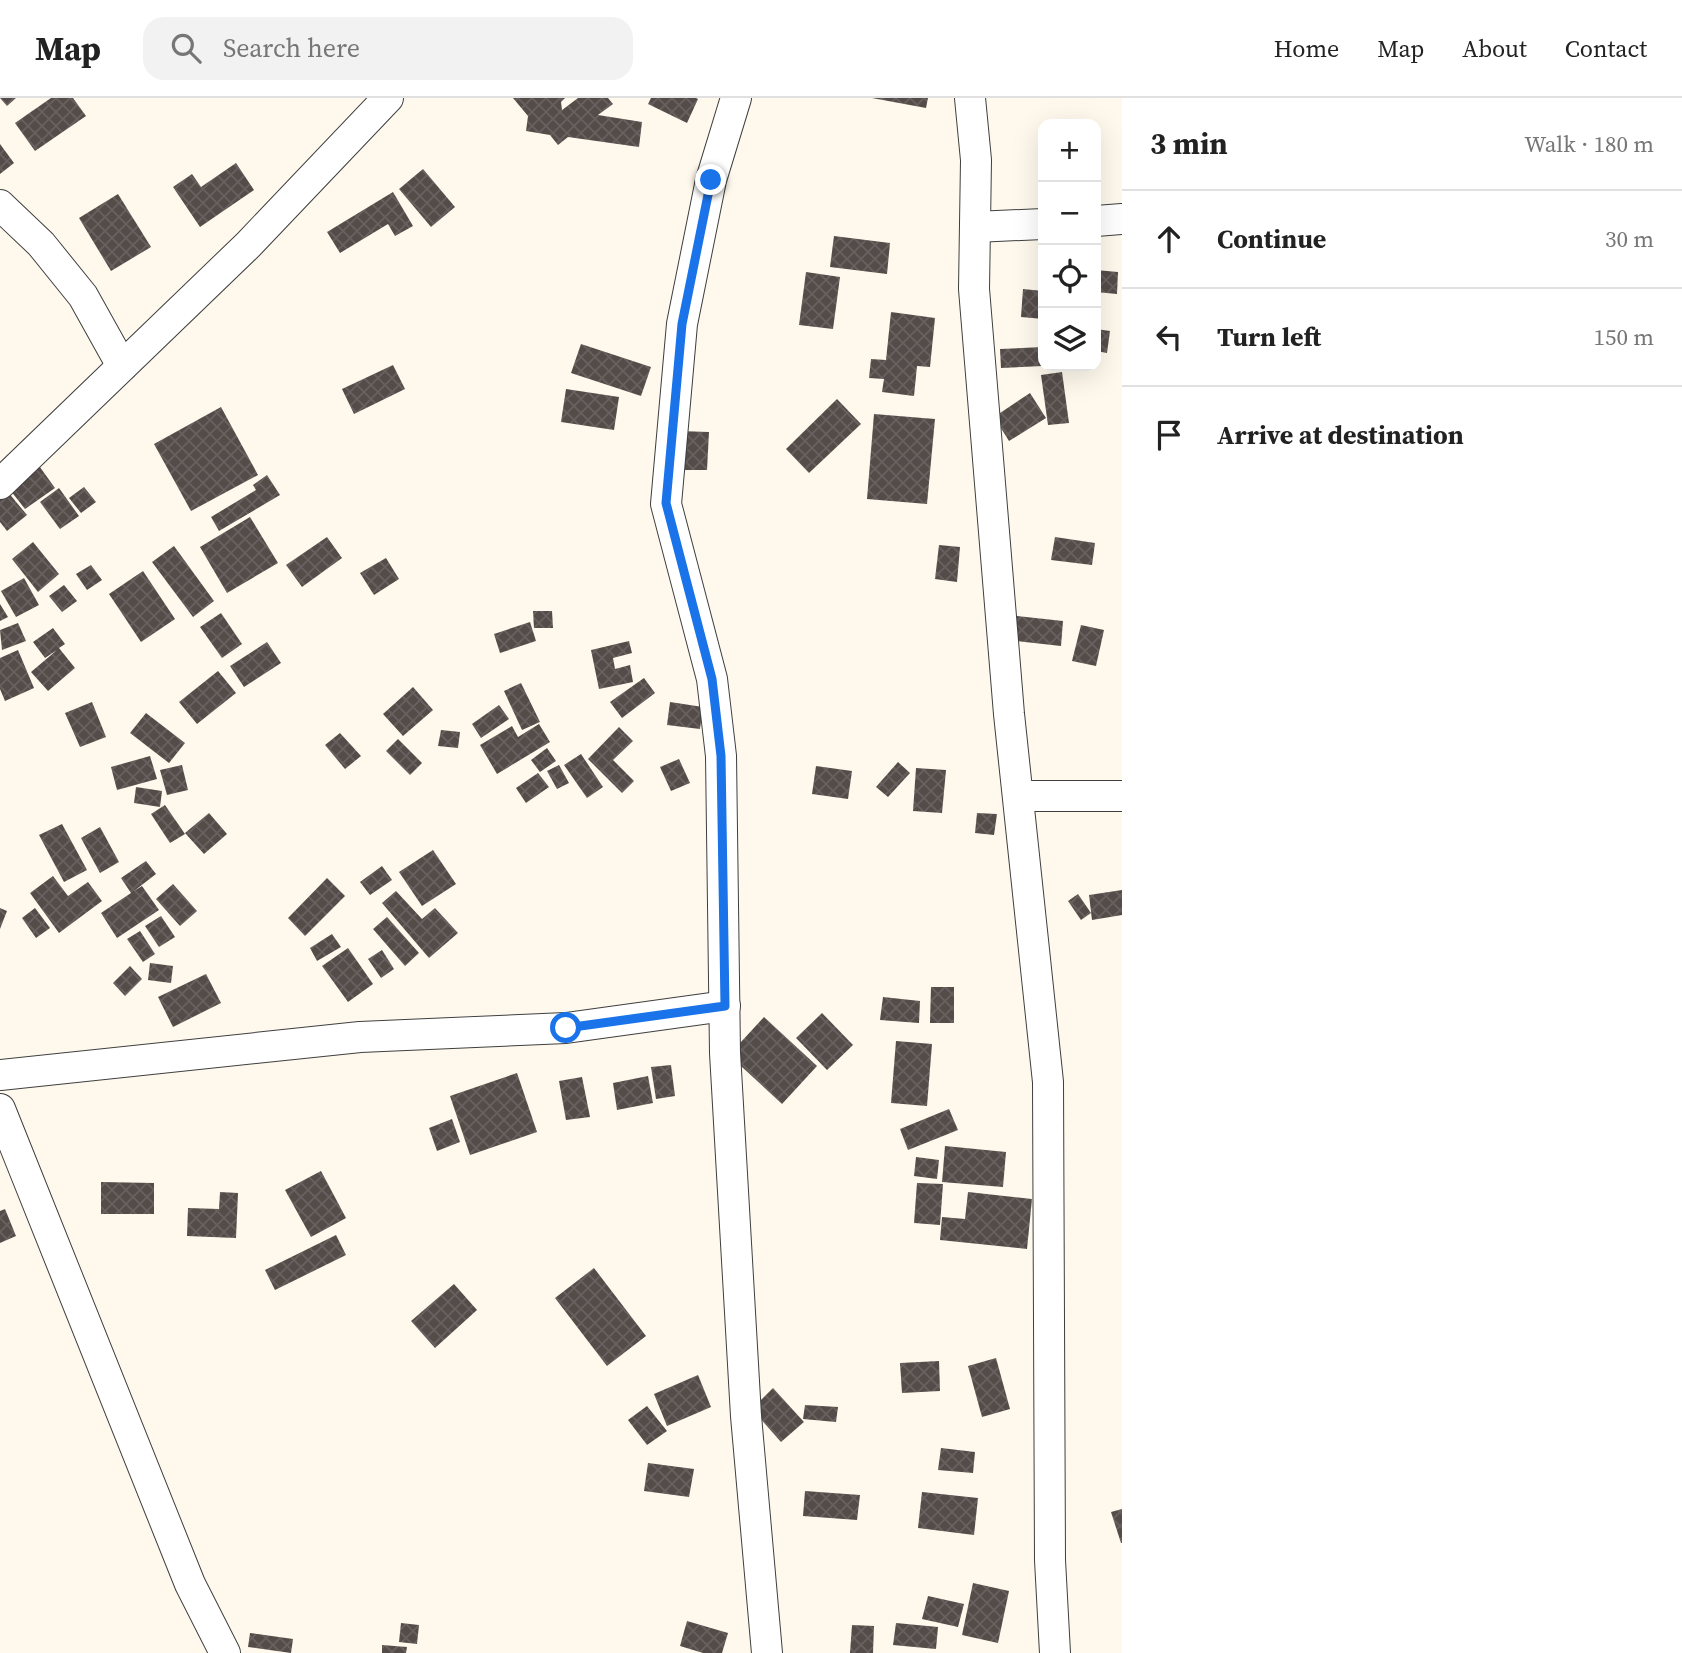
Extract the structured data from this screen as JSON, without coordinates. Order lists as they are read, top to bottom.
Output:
{
  "page": {
    "header": "Map",
    "search": "Search here",
    "nav": [
      "Home",
      "Map",
      "About",
      "Contact"
    ],
    "heading": ["3 min", "Walk · 180 m"],
    "map_buttons": ["+", "−"],
    "list": [
      ["Continue", "30 m"],
      ["Turn left", "150 m"],
      "Arrive at destination"
    ]
  }
}
